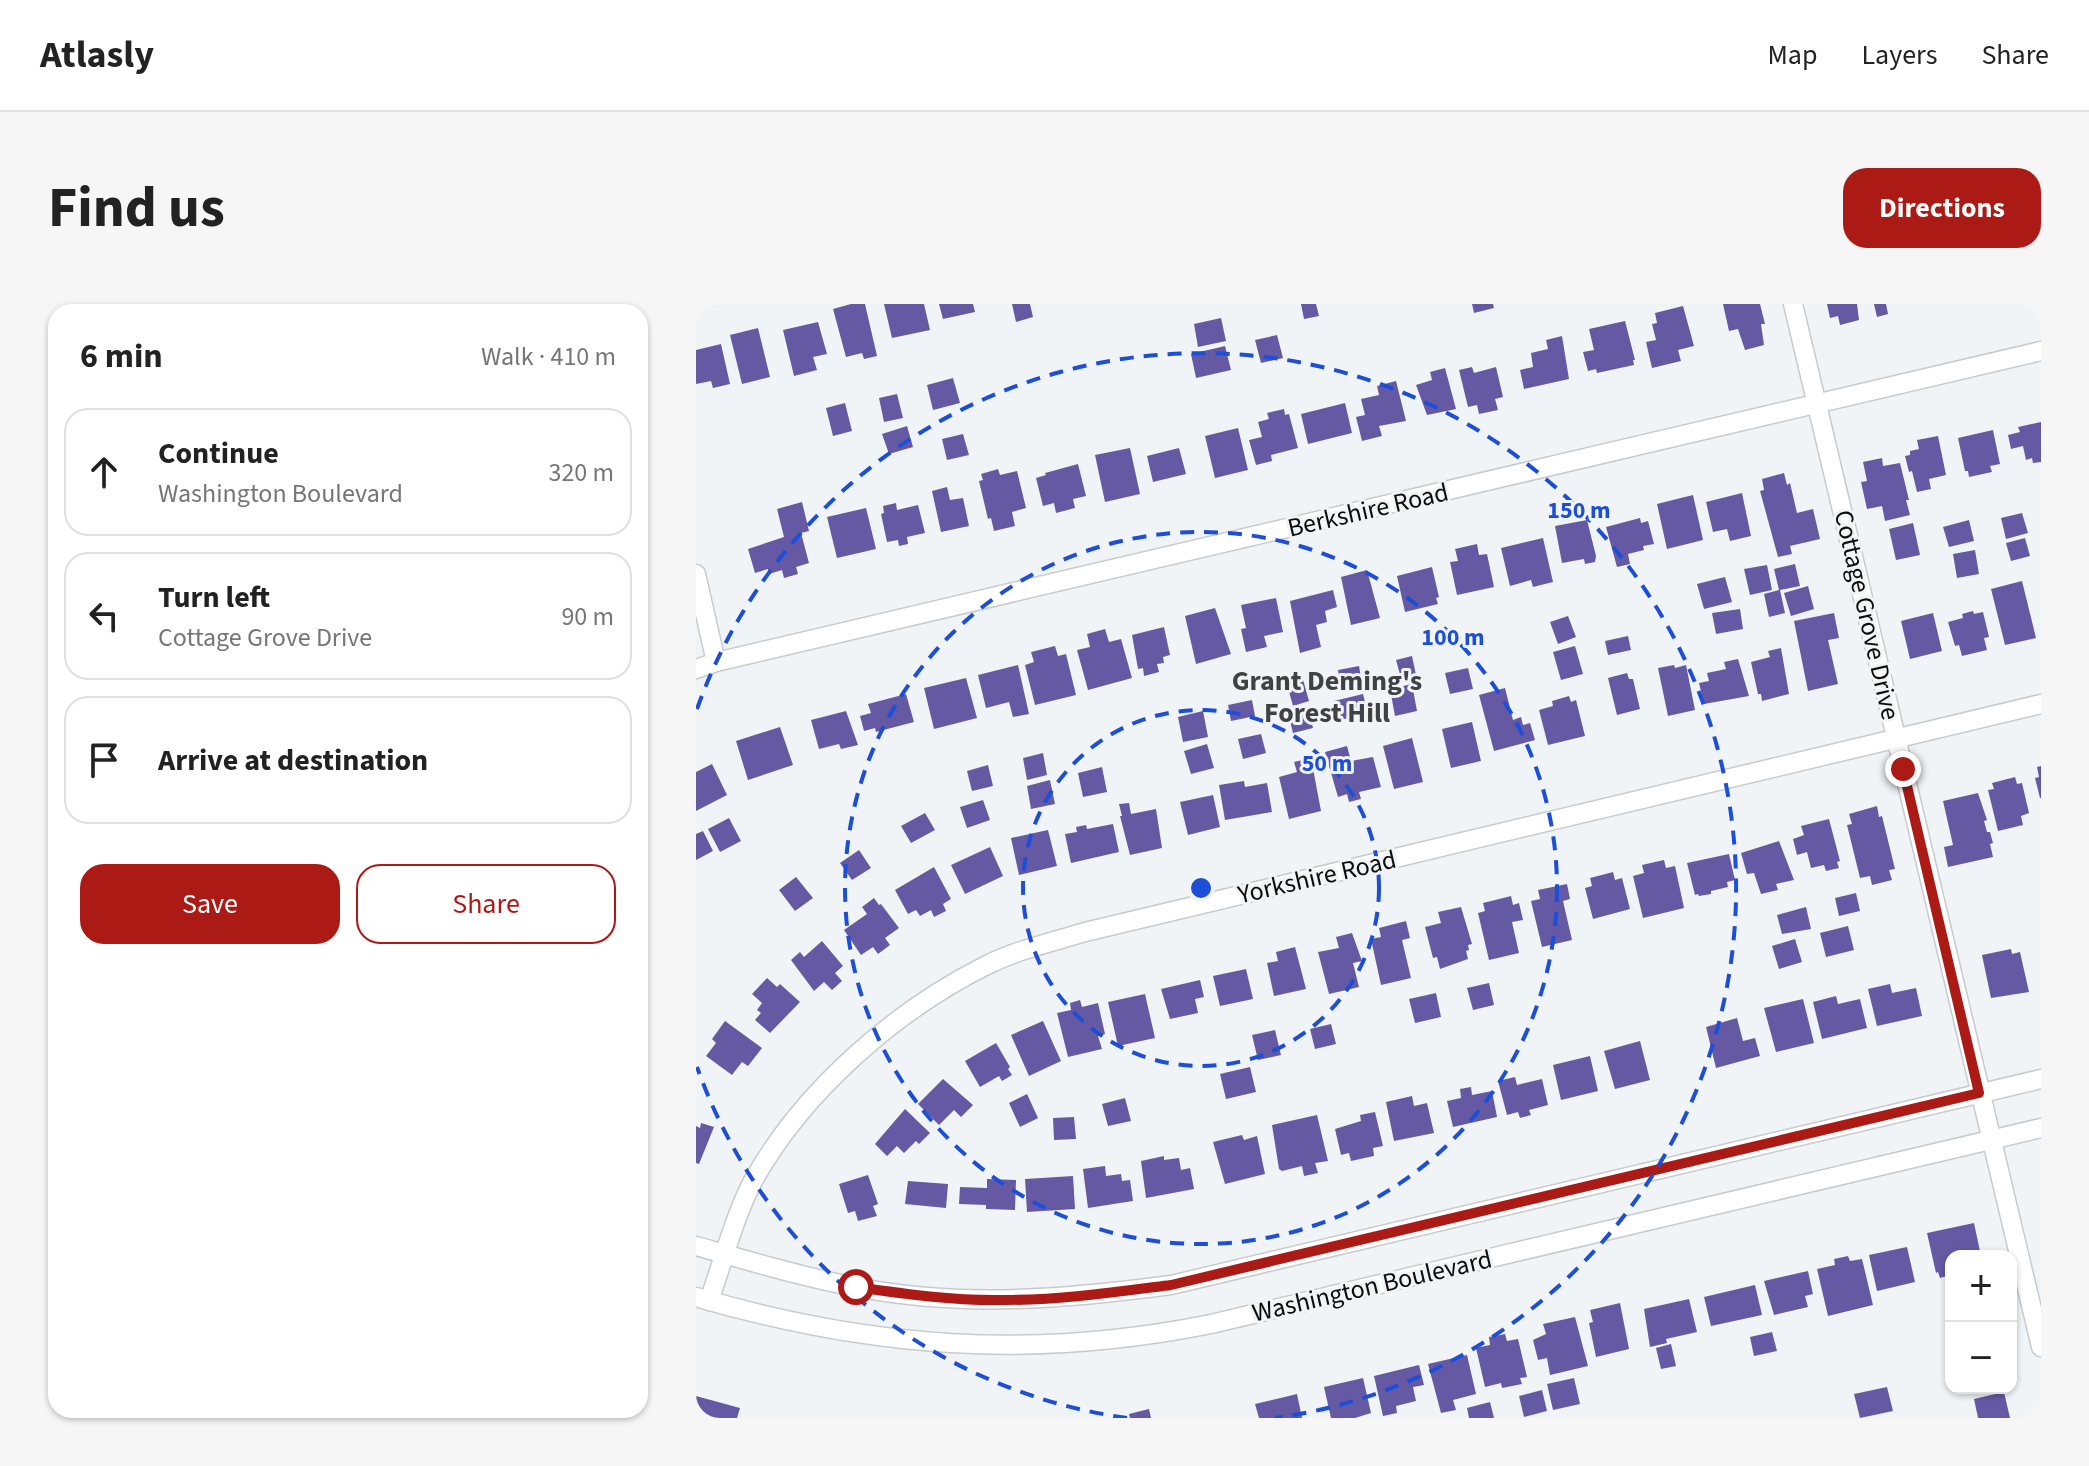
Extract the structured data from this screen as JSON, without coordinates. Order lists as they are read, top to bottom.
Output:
{
  "streets": {
    "street": [
      "Berkshire Road",
      "Cottage Grove Drive",
      "Yorkshire Road",
      "Washington Boulevard"
    ]
  },
  "crossings": [
    ["Berkshire Road", "Cottage Grove Drive"],
    ["Cottage Grove Drive", "Yorkshire Road"],
    ["Cottage Grove Drive", "Washington Boulevard"],
    ["Yorkshire Road", "Washington Boulevard"]
  ],
  "districts": ["Grant Deming's Forest Hill"],
  "page": {
    "header": "Atlasly",
    "nav": ["Map", "Layers", "Share"],
    "buttons": [
      "Directions",
      ["Save", "Share"]
    ],
    "title": "Find us",
    "heading": ["6 min", "Walk · 410 m"],
    "list": [
      ["Continue", "Washington Boulevard", "320 m"],
      ["Turn left", "Cottage Grove Drive", "90 m"],
      "Arrive at destination"
    ],
    "map_buttons": ["+", "−"]
  },
  "rings": ["150 m", "100 m", "50 m"]
}
